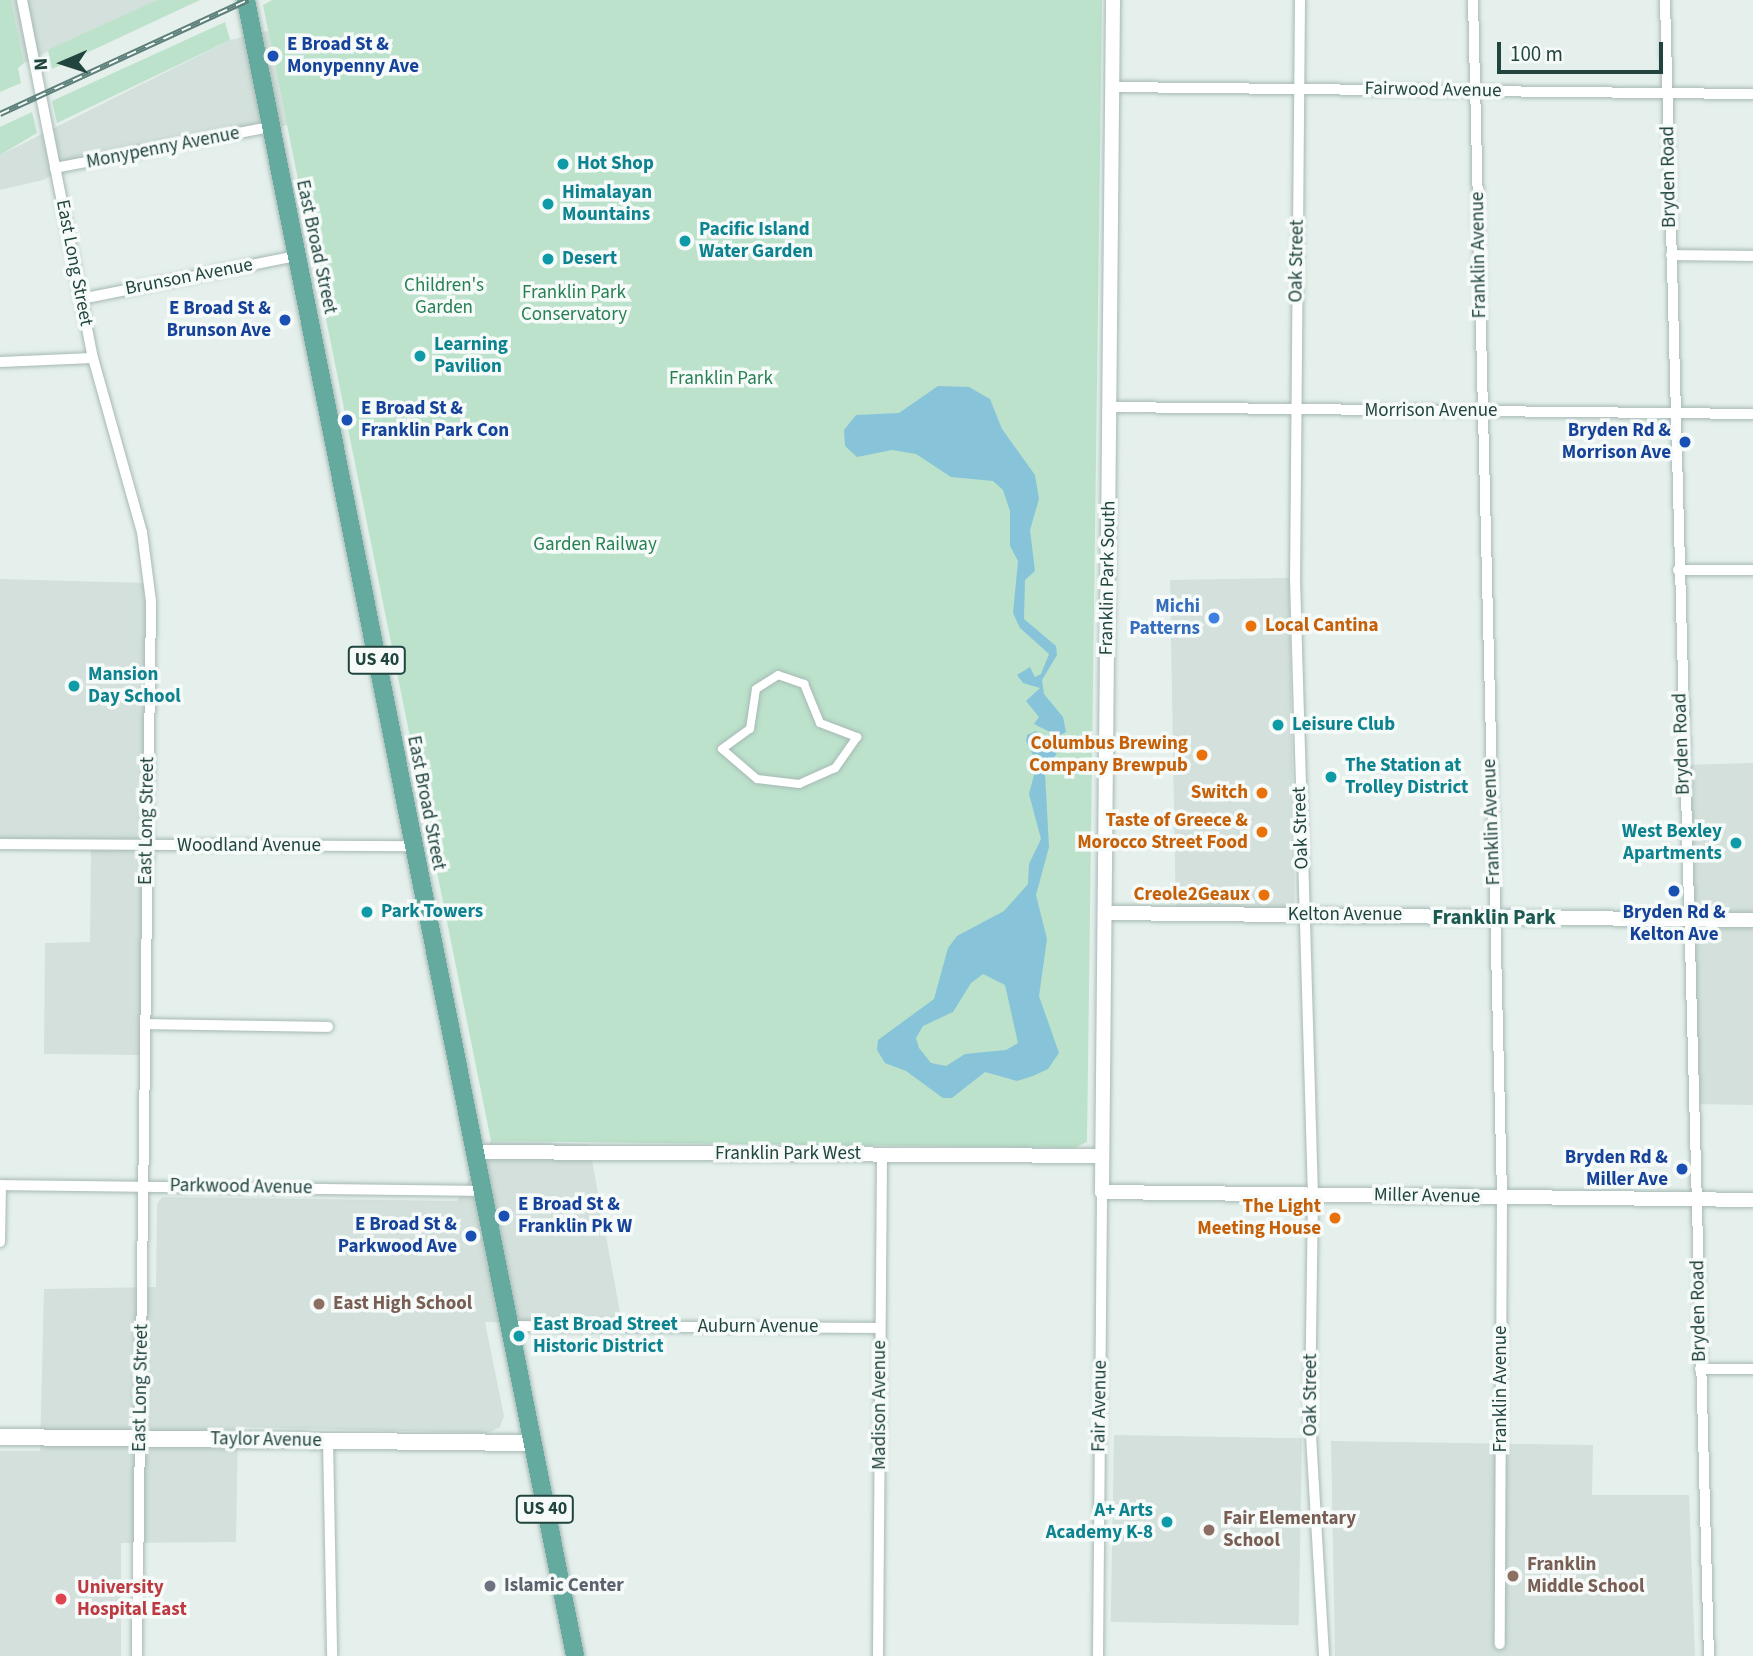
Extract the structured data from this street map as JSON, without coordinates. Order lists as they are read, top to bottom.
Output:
{
  "streets": {
    "main road": ["East Broad Street", "US 40", "Taylor Avenue"],
    "street": [
      "Fairwood Avenue",
      "Monypenny Avenue",
      "Bryden Road",
      "Franklin Avenue",
      "Oak Street",
      "East Long Street",
      "Brunson Avenue",
      "Morrison Avenue",
      "Franklin Park South",
      "Woodland Avenue",
      "Kelton Avenue",
      "Franklin Park West",
      "Parkwood Avenue",
      "Miller Avenue",
      "Auburn Avenue",
      "Madison Avenue",
      "Fair Avenue"
    ]
  },
  "crossings": [
    ["Fairwood Avenue", "Bryden Road"],
    ["Fairwood Avenue", "Franklin Avenue"],
    ["Fairwood Avenue", "Oak Street"],
    ["Fairwood Avenue", "Franklin Park South"],
    ["Monypenny Avenue", "East Broad Street"],
    ["Monypenny Avenue", "East Long Street"],
    ["Bryden Road", "Morrison Avenue"],
    ["Bryden Road", "Kelton Avenue"],
    ["Bryden Road", "Miller Avenue"],
    ["East Broad Street", "Brunson Avenue"],
    ["East Broad Street", "Woodland Avenue"],
    ["East Broad Street", "Franklin Park West"],
    ["East Broad Street", "Parkwood Avenue"],
    ["East Broad Street", "Auburn Avenue"],
    ["East Broad Street", "Taylor Avenue"],
    ["Franklin Avenue", "Morrison Avenue"],
    ["Franklin Avenue", "Kelton Avenue"],
    ["Franklin Avenue", "Miller Avenue"],
    ["Oak Street", "Morrison Avenue"],
    ["Oak Street", "Kelton Avenue"],
    ["Oak Street", "Miller Avenue"],
    ["East Long Street", "Brunson Avenue"],
    ["East Long Street", "Woodland Avenue"],
    ["East Long Street", "Parkwood Avenue"],
    ["East Long Street", "Taylor Avenue"],
    ["Morrison Avenue", "Franklin Park South"],
    ["Franklin Park South", "Kelton Avenue"],
    ["Franklin Park South", "Franklin Park West"],
    ["Franklin Park South", "Fair Avenue"],
    ["Franklin Park West", "Madison Avenue"],
    ["Franklin Park West", "Fair Avenue"],
    ["Miller Avenue", "Fair Avenue"],
    ["Auburn Avenue", "Madison Avenue"]
  ],
  "districts": ["Franklin Park"],
  "parks": [
    "Children's Garden",
    "Franklin Park Conservatory",
    "Franklin Park",
    "Garden Railway"
  ],
  "places": [
    "E Broad St & Monypenny Ave",
    "Hot Shop",
    "Himalayan Mountains",
    "Pacific Island Water Garden",
    "Desert",
    "E Broad St & Brunson Ave",
    "Learning Pavilion",
    "E Broad St & Franklin Park Con",
    "Bryden Rd & Morrison Ave",
    "Michi Patterns",
    "Local Cantina",
    "Mansion Day School",
    "Leisure Club",
    "Columbus Brewing Company Brewpub",
    "The Station at Trolley District",
    "Switch",
    "Taste of Greece & Morocco Street Food",
    "West Bexley Apartments",
    "Bryden Rd & Kelton Ave",
    "Creole2Geaux",
    "Park Towers",
    "Bryden Rd & Miller Ave",
    "E Broad St & Franklin Pk W",
    "The Light Meeting House",
    "E Broad St & Parkwood Ave",
    "East High School",
    "East Broad Street Historic District",
    "A+ Arts Academy K-8",
    "Fair Elementary School",
    "Franklin Middle School",
    "Islamic Center",
    "University Hospital East"
  ],
  "scale_bar": "100 m",
  "north": "left"
}
